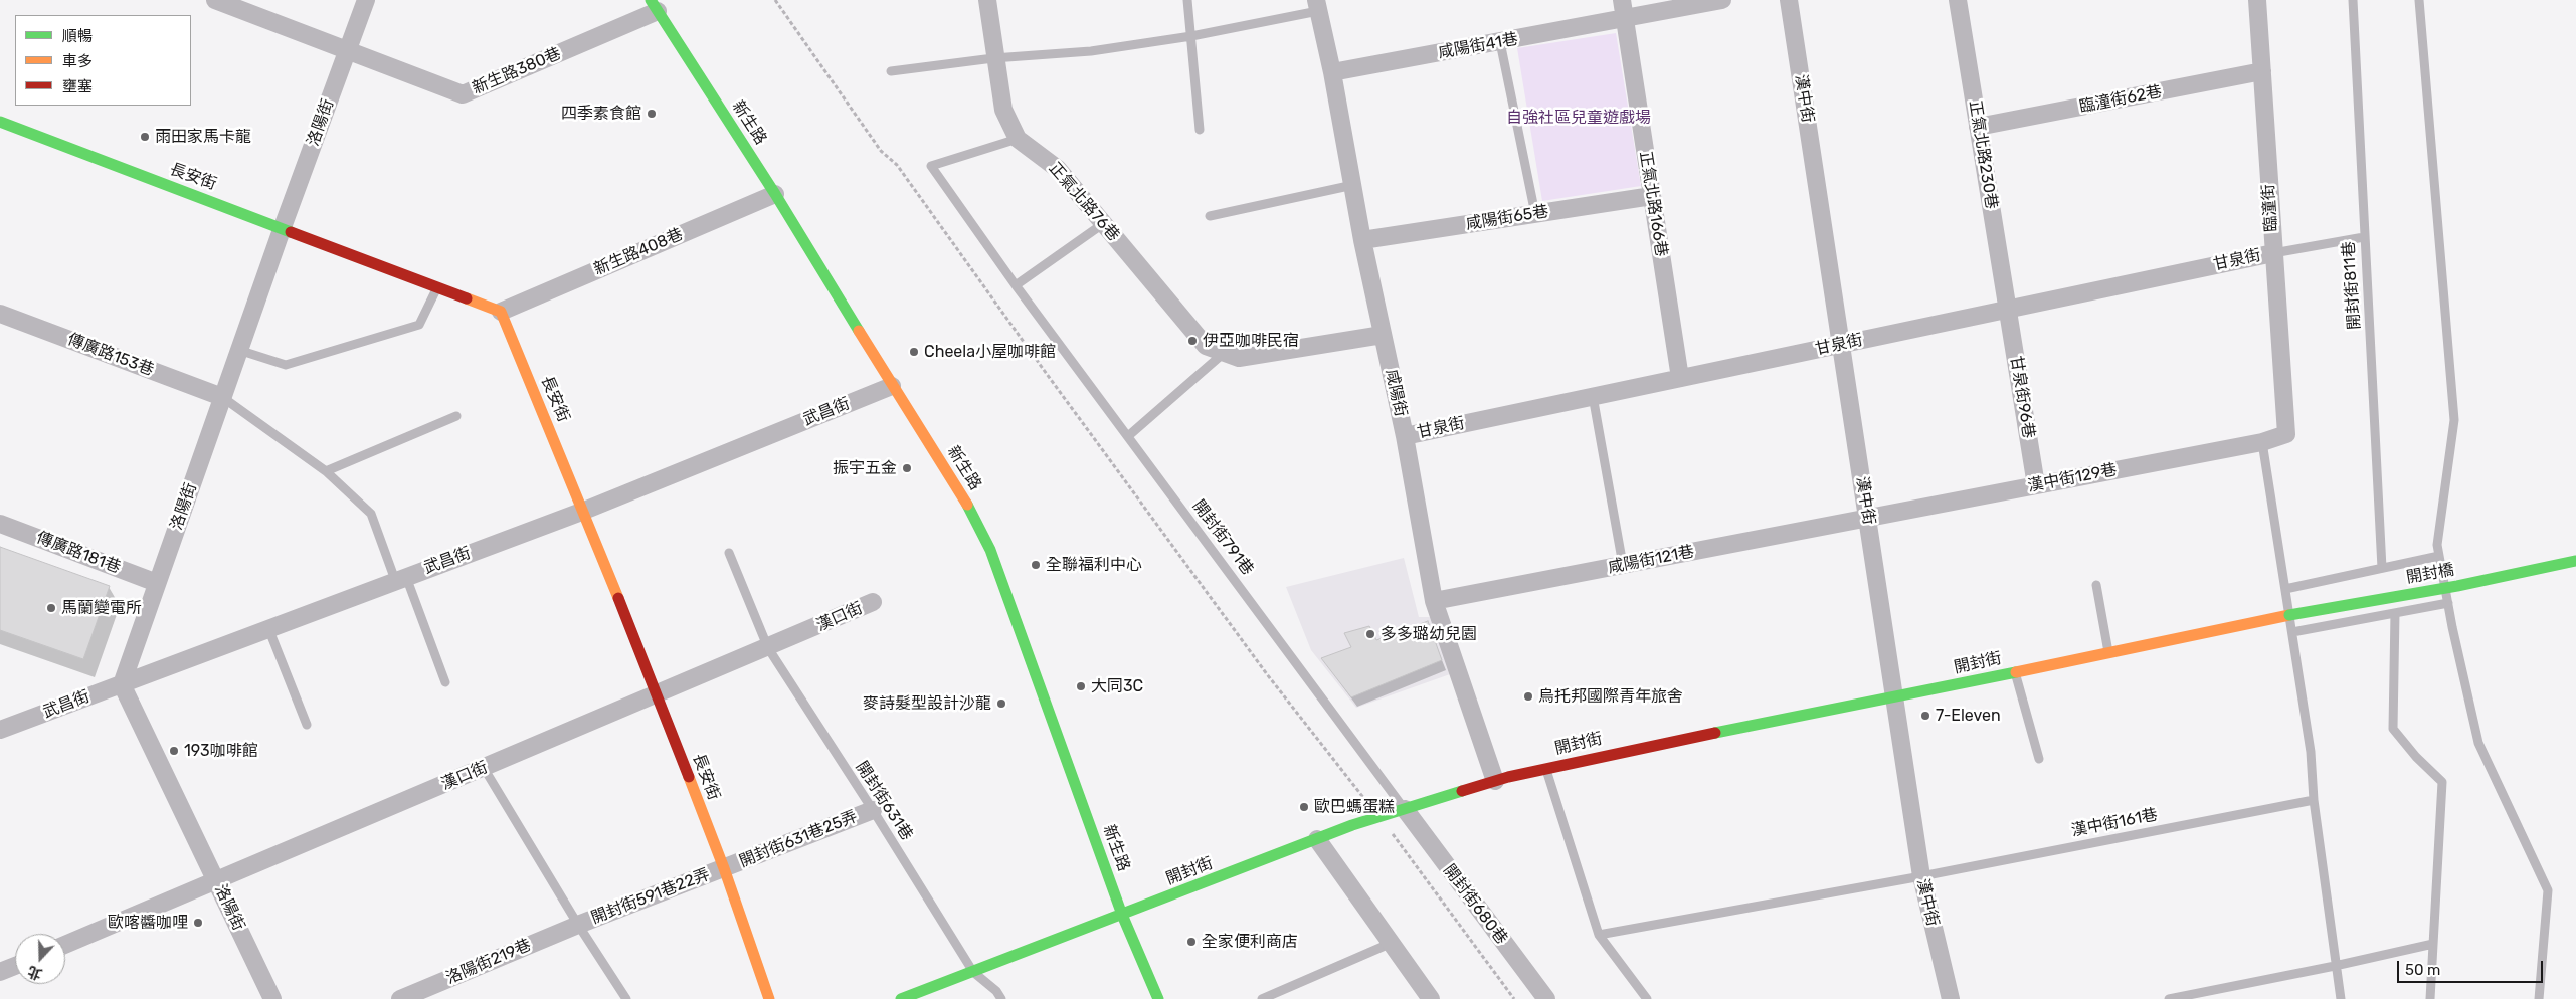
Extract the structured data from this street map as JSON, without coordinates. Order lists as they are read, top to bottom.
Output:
{
  "streets": {
    "street": [
      "咸陽街41巷",
      "新生路380巷",
      "漢中街",
      "臨潼街62巷",
      "洛陽街",
      "新生路",
      "正氣北路230巷",
      "長安街",
      "正氣北路76巷",
      "正氣北路166巷",
      "臨潼街",
      "咸陽街65巷",
      "新生路408巷",
      "甘泉街",
      "傳廣路153巷",
      "咸陽街",
      "甘泉街96巷",
      "武昌街",
      "漢中街129巷",
      "傳廣路181巷",
      "咸陽街121巷",
      "開封橋",
      "漢口街",
      "開封街",
      "開封街631巷25弄",
      "開封街591巷22弄",
      "開封街680巷",
      "洛陽街219巷"
    ],
    "lane": [
      "開封街811巷",
      "開封街791巷",
      "開封街631巷",
      "漢中街161巷"
    ]
  },
  "crossings": [
    ["咸陽街41巷", "正氣北路166巷"],
    ["咸陽街41巷", "咸陽街"],
    ["新生路380巷", "洛陽街"],
    ["新生路380巷", "新生路"],
    ["漢中街", "甘泉街"],
    ["漢中街", "漢中街129巷"],
    ["漢中街", "咸陽街121巷"],
    ["漢中街", "開封街"],
    ["漢中街", "漢中街161巷"],
    ["臨潼街62巷", "正氣北路230巷"],
    ["臨潼街62巷", "臨潼街"],
    ["洛陽街", "長安街"],
    ["洛陽街", "傳廣路153巷"],
    ["洛陽街", "武昌街"],
    ["洛陽街", "傳廣路181巷"],
    ["洛陽街", "漢口街"],
    ["新生路", "新生路408巷"],
    ["新生路", "武昌街"],
    ["新生路", "開封街"],
    ["正氣北路230巷", "甘泉街"],
    ["正氣北路230巷", "甘泉街96巷"],
    ["長安街", "新生路408巷"],
    ["長安街", "武昌街"],
    ["長安街", "漢口街"],
    ["長安街", "開封街631巷25弄"],
    ["長安街", "開封街591巷22弄"],
    ["正氣北路76巷", "開封街791巷"],
    ["正氣北路166巷", "咸陽街65巷"],
    ["正氣北路166巷", "甘泉街"],
    ["臨潼街", "甘泉街"],
    ["臨潼街", "漢中街129巷"],
    ["咸陽街65巷", "咸陽街"],
    ["甘泉街", "咸陽街"],
    ["甘泉街", "甘泉街96巷"],
    ["咸陽街", "咸陽街121巷"],
    ["咸陽街", "開封街"],
    ["甘泉街96巷", "漢中街129巷"],
    ["漢中街129巷", "咸陽街121巷"],
    ["開封街791巷", "開封街"],
    ["開封街791巷", "開封街680巷"],
    ["開封橋", "開封街"],
    ["漢口街", "開封街631巷"],
    ["開封街", "開封街631巷"],
    ["開封街", "開封街680巷"],
    ["開封街631巷", "開封街631巷25弄"],
    ["開封街631巷25弄", "開封街591巷22弄"],
    ["開封街591巷22弄", "洛陽街219巷"]
  ],
  "parks": ["自強社區兒童遊戲場"],
  "places": [
    "四季素食館",
    "雨田家馬卡龍",
    "伊亞咖啡民宿",
    "Cheela小屋咖啡館",
    "振宇五金",
    "全聯福利中心",
    "馬蘭變電所",
    "多多璐幼兒園",
    "大同3C",
    "烏托邦國際青年旅舍",
    "麥詩髮型設計沙龍",
    "7-Eleven",
    "193咖啡館",
    "歐巴螞蛋糕",
    "歐喀醬咖哩",
    "全家便利商店"
  ],
  "legend": ["順暢", "車多", "壅塞"],
  "scale_bar": "50 m",
  "north": "bottom"
}
